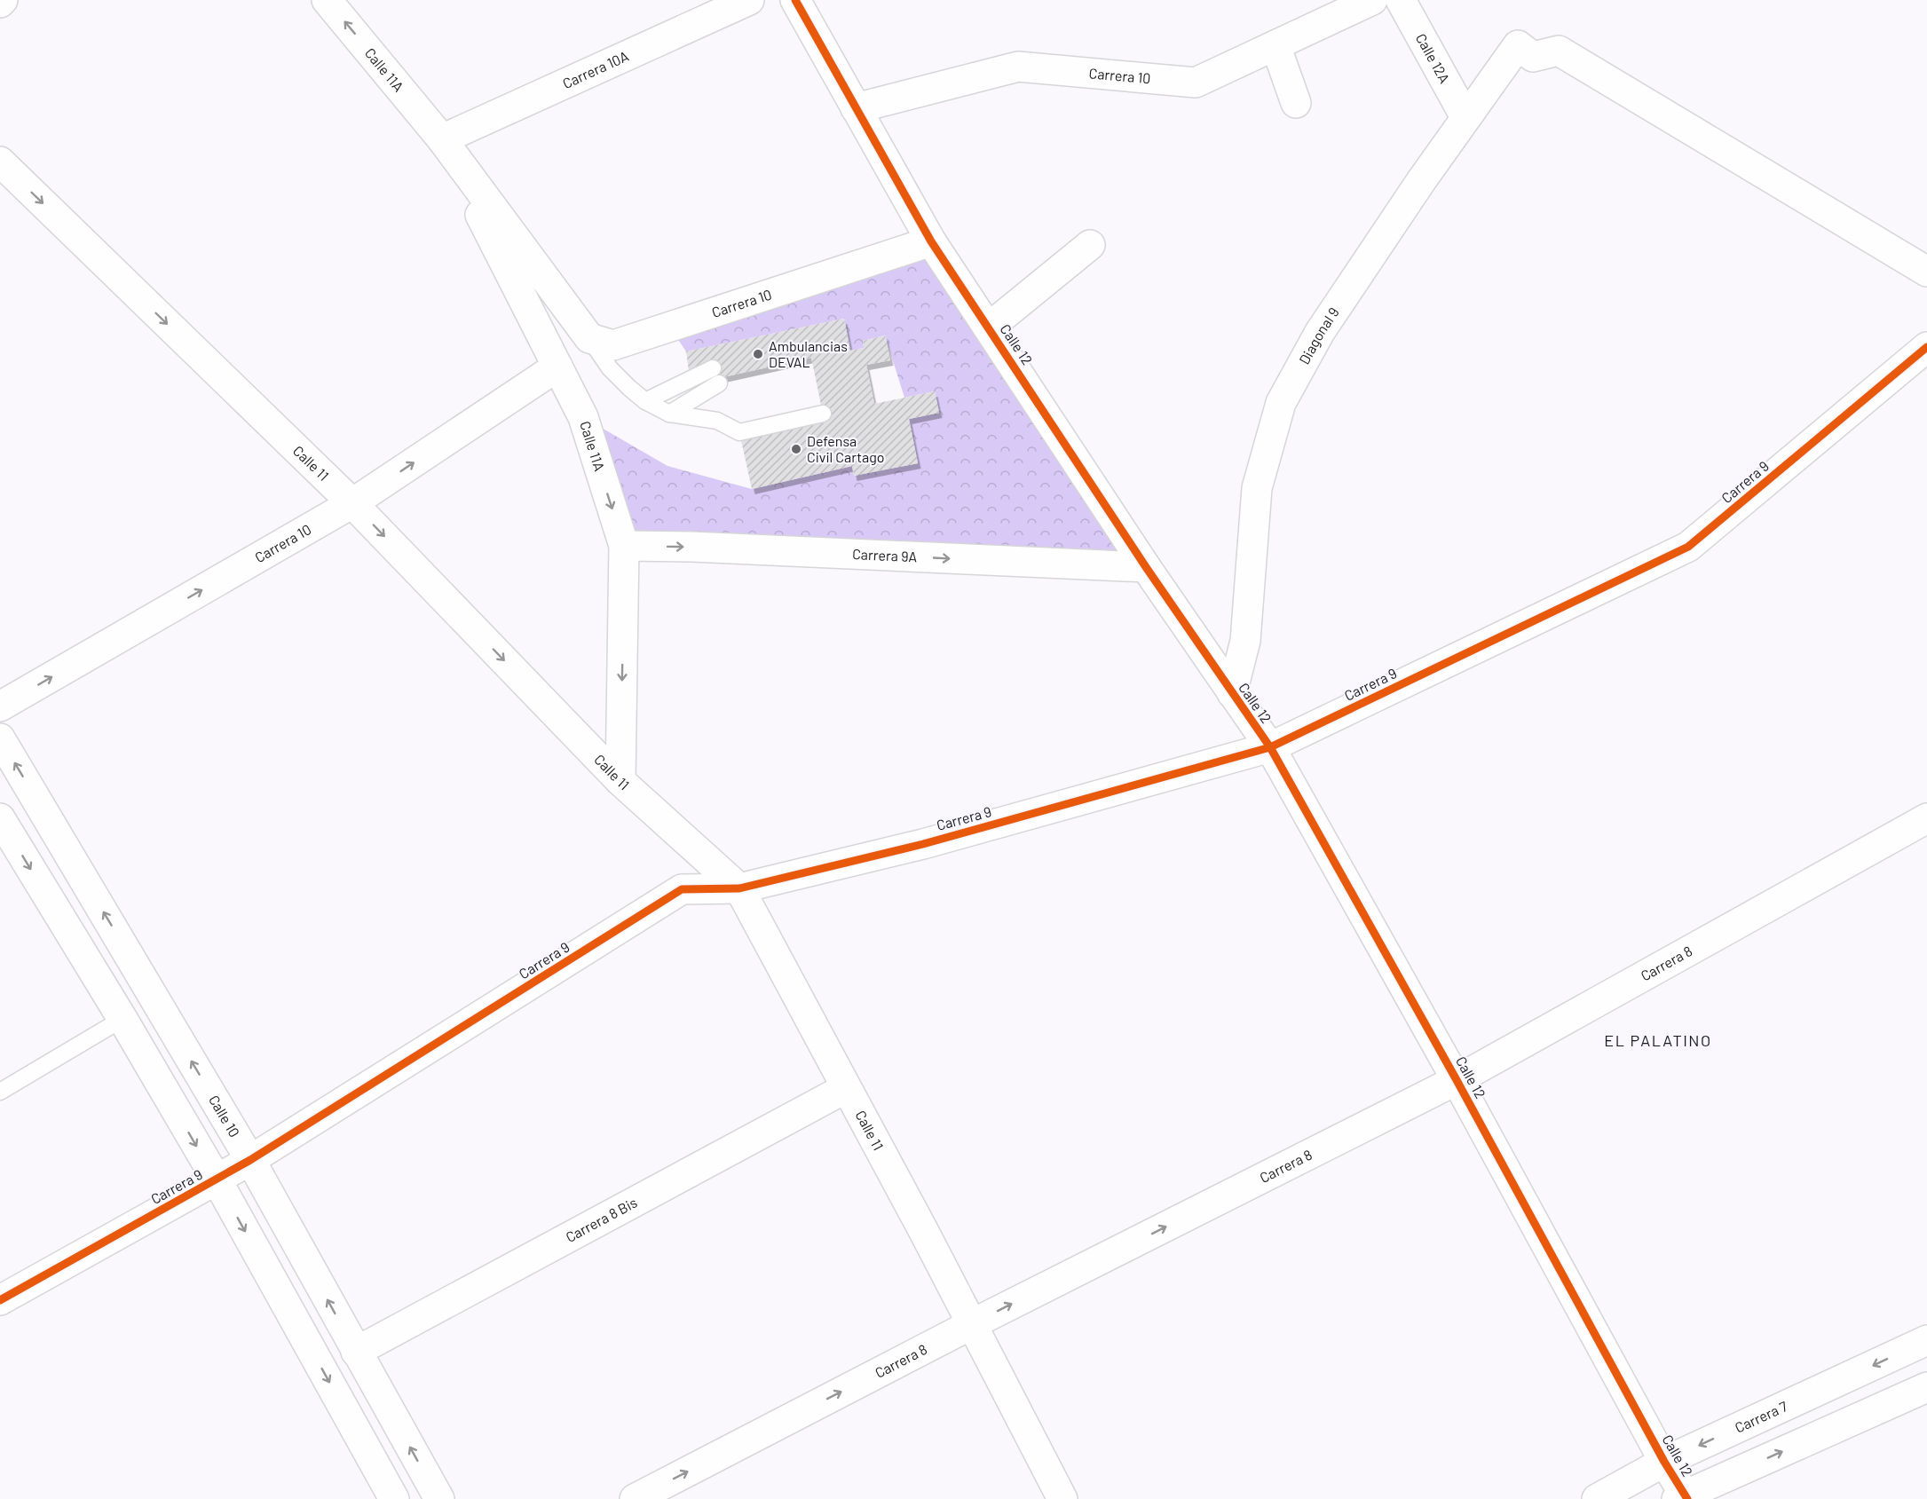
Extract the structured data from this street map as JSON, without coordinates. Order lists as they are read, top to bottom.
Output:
{
  "streets": {
    "street": [
      "Calle 12A",
      "Calle 11A",
      "Carrera 10A",
      "Carrera 10",
      "Diagonal 9",
      "Calle 12",
      "Calle 11",
      "Carrera 9",
      "Carrera 9A",
      "Carrera 8",
      "Calle 10",
      "Carrera 8 Bis",
      "Carrera 7"
    ]
  },
  "crossings": [
    ["Calle 12A", "Diagonal 9"],
    ["Calle 11A", "Carrera 10A"],
    ["Calle 11A", "Carrera 10"],
    ["Calle 11A", "Calle 11"],
    ["Calle 11A", "Carrera 9A"],
    ["Carrera 10", "Calle 12"],
    ["Carrera 10", "Calle 11"],
    ["Diagonal 9", "Calle 12"],
    ["Calle 12", "Carrera 9"],
    ["Calle 12", "Carrera 9A"],
    ["Calle 12", "Carrera 8"],
    ["Calle 12", "Carrera 7"],
    ["Calle 11", "Carrera 9"],
    ["Calle 11", "Carrera 8"],
    ["Calle 11", "Carrera 8 Bis"],
    ["Carrera 9", "Calle 10"],
    ["Calle 10", "Carrera 8 Bis"]
  ],
  "one_way": [
    "Carrera 10",
    "Calle 11",
    "Carrera 9A",
    "Carrera 8"
  ],
  "districts": ["EL PALATINO"],
  "places": ["Ambulancias DEVAL", "Defensa Civil Cartago"]
}
